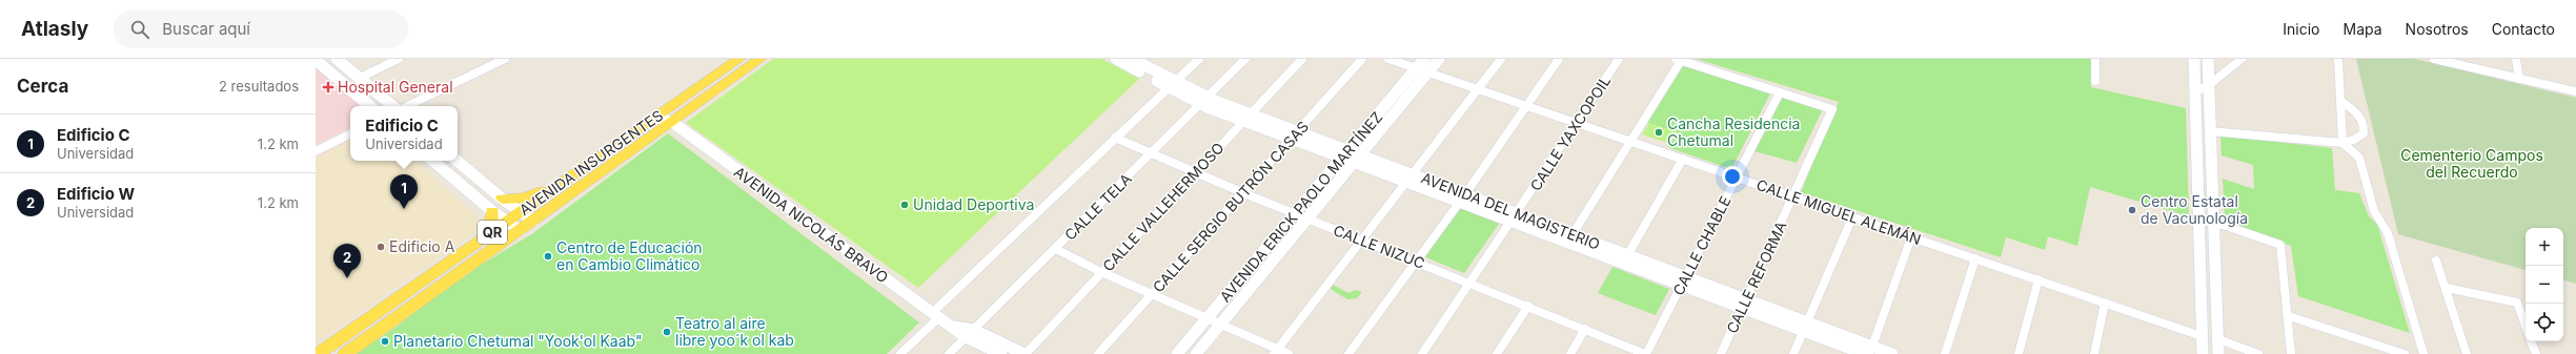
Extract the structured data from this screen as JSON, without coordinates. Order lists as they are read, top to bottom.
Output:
{
  "streets": {
    "main road": [
      "AVENIDA INSURGENTES",
      "AVENIDA ERICK PAOLO MARTÍNEZ",
      "AVENIDA DEL MAGISTERIO",
      "AVENIDA NICOLÁS BRAVO",
      "QR"
    ],
    "street": [
      "CALLE YAXCOPOIL",
      "CALLE TELA",
      "CALLE VALLEHERMOSO",
      "CALLE SERGIO BUTRÓN CASAS",
      "CALLE MIGUEL ALEMÁN",
      "CALLE CHABLE",
      "CALLE NIZUC",
      "CALLE REFORMA"
    ]
  },
  "crossings": [
    ["CALLE YAXCOPOIL", "AVENIDA DEL MAGISTERIO"],
    ["CALLE YAXCOPOIL", "CALLE MIGUEL ALEMÁN"],
    ["CALLE YAXCOPOIL", "CALLE NIZUC"],
    ["AVENIDA INSURGENTES", "AVENIDA NICOLÁS BRAVO"],
    ["CALLE TELA", "AVENIDA DEL MAGISTERIO"],
    ["CALLE TELA", "AVENIDA NICOLÁS BRAVO"],
    ["CALLE TELA", "CALLE NIZUC"],
    ["CALLE VALLEHERMOSO", "AVENIDA DEL MAGISTERIO"],
    ["CALLE VALLEHERMOSO", "AVENIDA NICOLÁS BRAVO"],
    ["CALLE VALLEHERMOSO", "CALLE NIZUC"],
    ["CALLE SERGIO BUTRÓN CASAS", "AVENIDA DEL MAGISTERIO"],
    ["CALLE SERGIO BUTRÓN CASAS", "CALLE NIZUC"],
    ["AVENIDA ERICK PAOLO MARTÍNEZ", "AVENIDA DEL MAGISTERIO"],
    ["AVENIDA ERICK PAOLO MARTÍNEZ", "CALLE MIGUEL ALEMÁN"],
    ["AVENIDA ERICK PAOLO MARTÍNEZ", "CALLE NIZUC"],
    ["AVENIDA DEL MAGISTERIO", "CALLE CHABLE"],
    ["AVENIDA DEL MAGISTERIO", "CALLE REFORMA"],
    ["CALLE MIGUEL ALEMÁN", "CALLE CHABLE"],
    ["CALLE MIGUEL ALEMÁN", "CALLE REFORMA"],
    ["CALLE CHABLE", "CALLE NIZUC"],
    ["CALLE CHABLE", "CALLE REFORMA"]
  ],
  "parks": ["Cementerio Campos del Recuerdo"],
  "places": {
    "health": ["Hospital General"],
    "other": [
      "Cancha Residencia Chetumal",
      "Unidad Deportiva",
      "Centro Estatal de Vacunología",
      "Edificio A",
      "Centro de Educación en Cambio Climático",
      "Teatro al aire libre yoo´k ol kab",
      "Planetario Chetumal \"Yook'ol Kaab\""
    ]
  },
  "page": {
    "header": "Atlasly",
    "search": "Buscar aquí",
    "nav": [
      "Inicio",
      "Mapa",
      "Nosotros",
      "Contacto"
    ],
    "heading": ["Cerca", "2 resultados"],
    "popup": ["Edificio C", "Universidad"],
    "list": [
      {
        "mark": "1",
        "name": "Edificio C",
        "note": "Universidad",
        "value": "1.2 km"
      },
      {
        "mark": "2",
        "name": "Edificio W",
        "note": "Universidad",
        "value": "1.2 km"
      }
    ],
    "pins": ["1", "2"],
    "map_buttons": ["+", "−"]
  }
}
